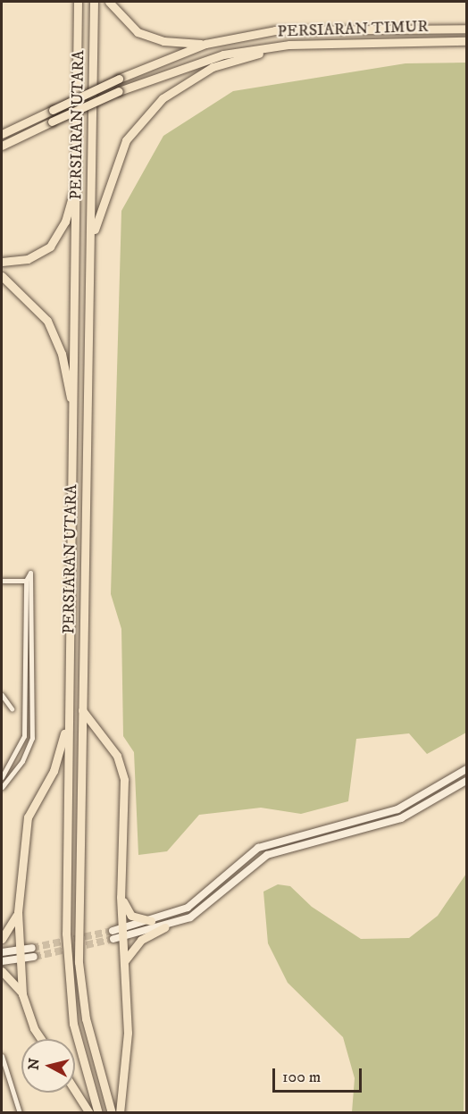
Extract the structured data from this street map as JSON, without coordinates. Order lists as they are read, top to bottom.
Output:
{
  "streets": {
    "main road": ["PERSIARAN TIMUR", "PERSIARAN UTARA"]
  },
  "scale_bar": "100 m",
  "north": "left"
}
